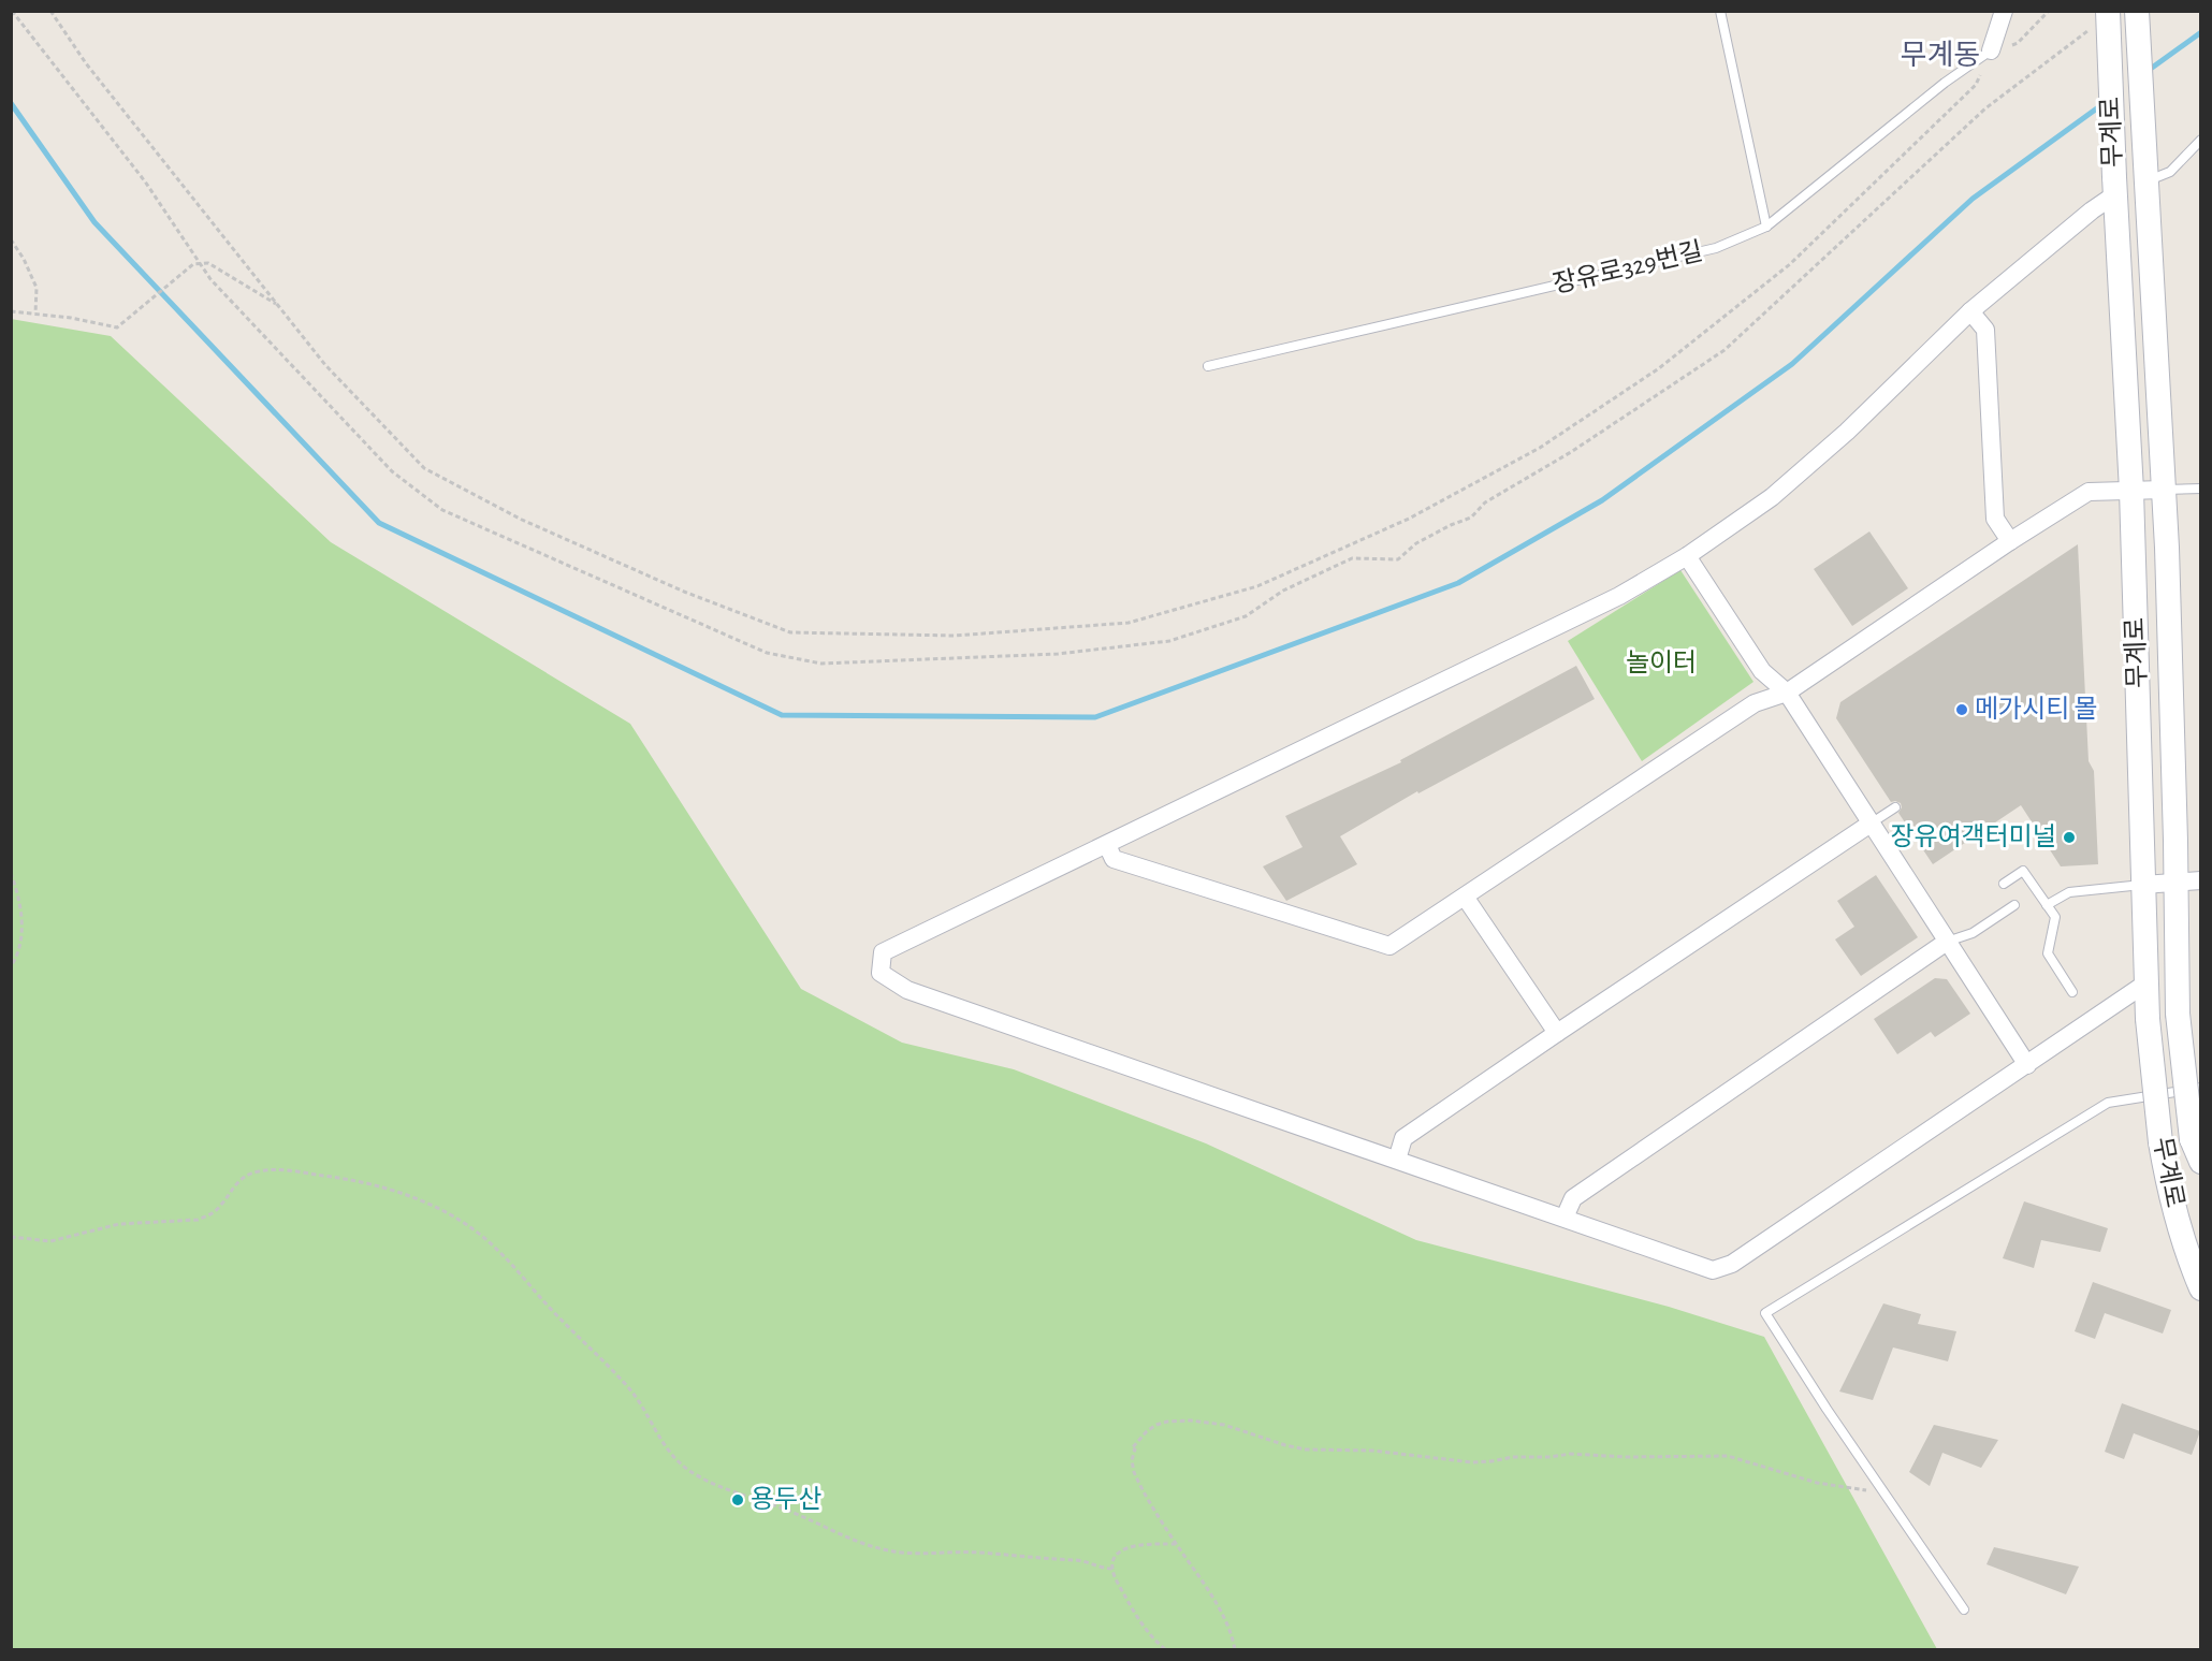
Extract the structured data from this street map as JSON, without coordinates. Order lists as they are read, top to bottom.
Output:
{
  "streets": {
    "main road": ["무계로"],
    "lane": ["장유로329번길"]
  },
  "districts": ["무계동"],
  "parks": ["놀이터"],
  "places": ["메가시티 몰", "장유여객터미널", "용두산"]
}
